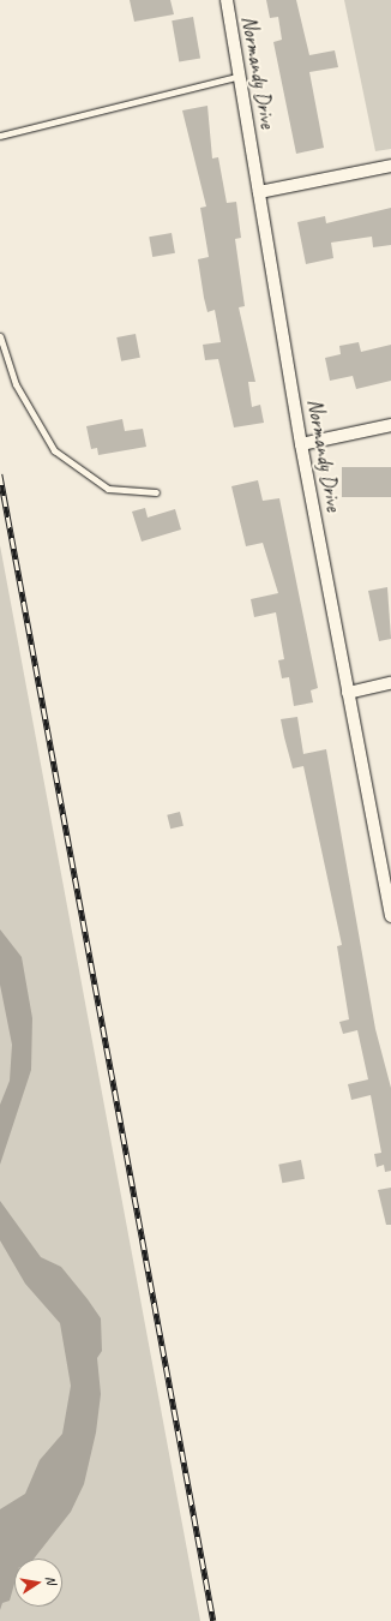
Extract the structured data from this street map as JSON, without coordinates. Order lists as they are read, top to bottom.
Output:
{
  "streets": {
    "street": ["Normandy Drive"]
  },
  "north": "right"
}
